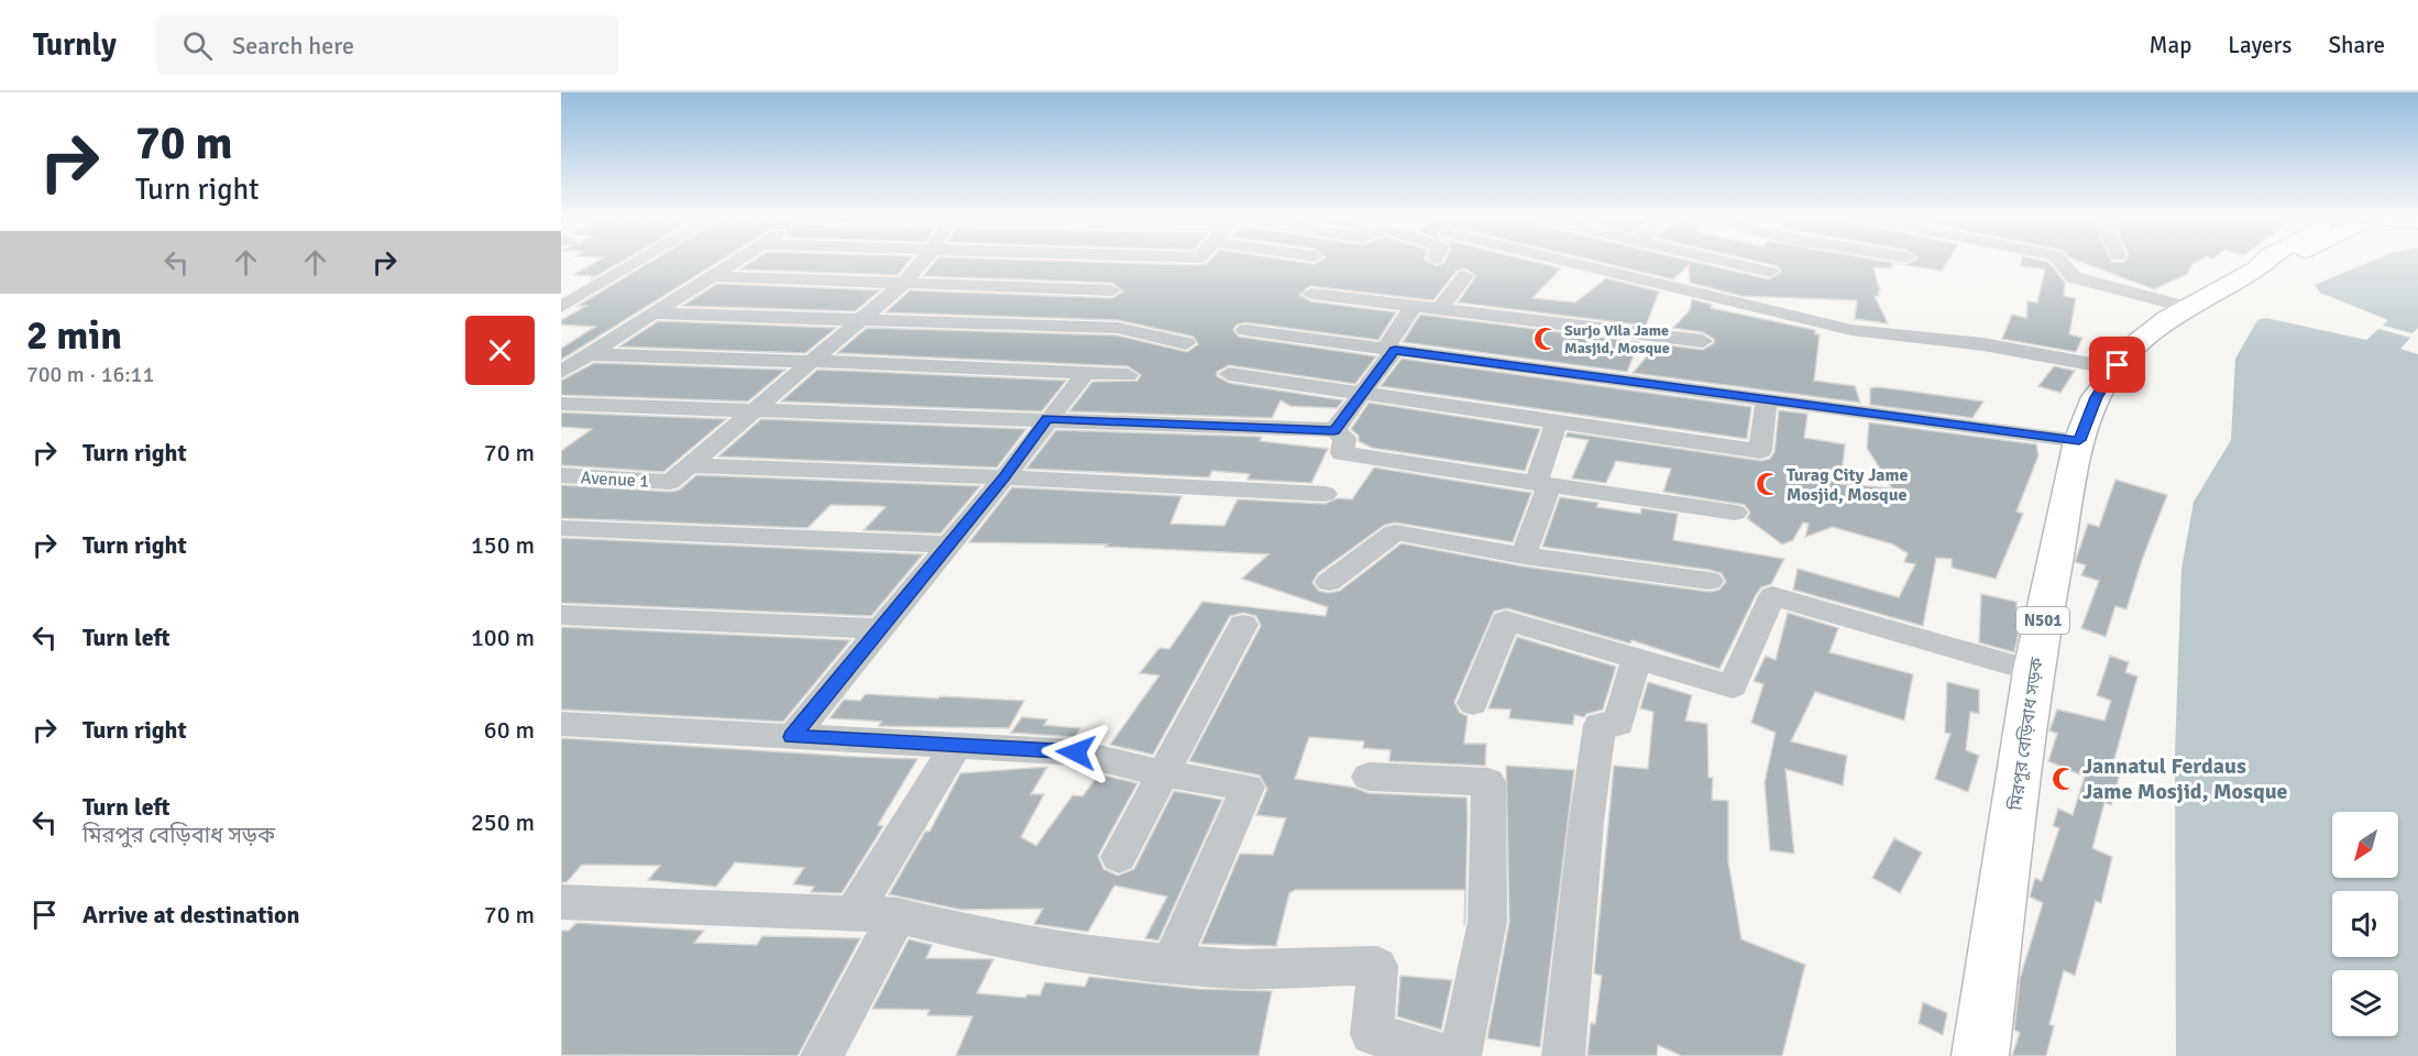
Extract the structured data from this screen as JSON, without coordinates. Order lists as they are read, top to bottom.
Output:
{
  "streets": {
    "highway": ["N501", "মিরপুর বেড়িবাধ সড়ক"],
    "street": ["Avenue 1"]
  },
  "crossings": [
    ["N501", "মিরপুর বেড়িবাধ সড়ক"]
  ],
  "places": {
    "mosque": ["Surjo Vila Jame Masjid, Mosque", "Turag City Jame Mosjid, Mosque", "Jannatul Ferdaus Jame Mosjid, Mosque"]
  },
  "north": "bottom left",
  "page": {
    "header": "Turnly",
    "search": "Search here",
    "nav": ["Map", "Layers", "Share"],
    "turn": ["70 m", "Turn right"],
    "heading": ["2 min", "700 m · 16:11"],
    "list": [
      {
        "name": "Turn right",
        "value": "70 m"
      },
      {
        "name": "Turn right",
        "value": "150 m"
      },
      {
        "name": "Turn left",
        "value": "100 m"
      },
      {
        "name": "Turn right",
        "value": "60 m"
      },
      {
        "name": "Turn left",
        "note": "মিরপুর বেড়িবাধ সড়ক",
        "value": "250 m"
      },
      {
        "name": "Arrive at destination",
        "value": "70 m"
      }
    ]
  }
}
